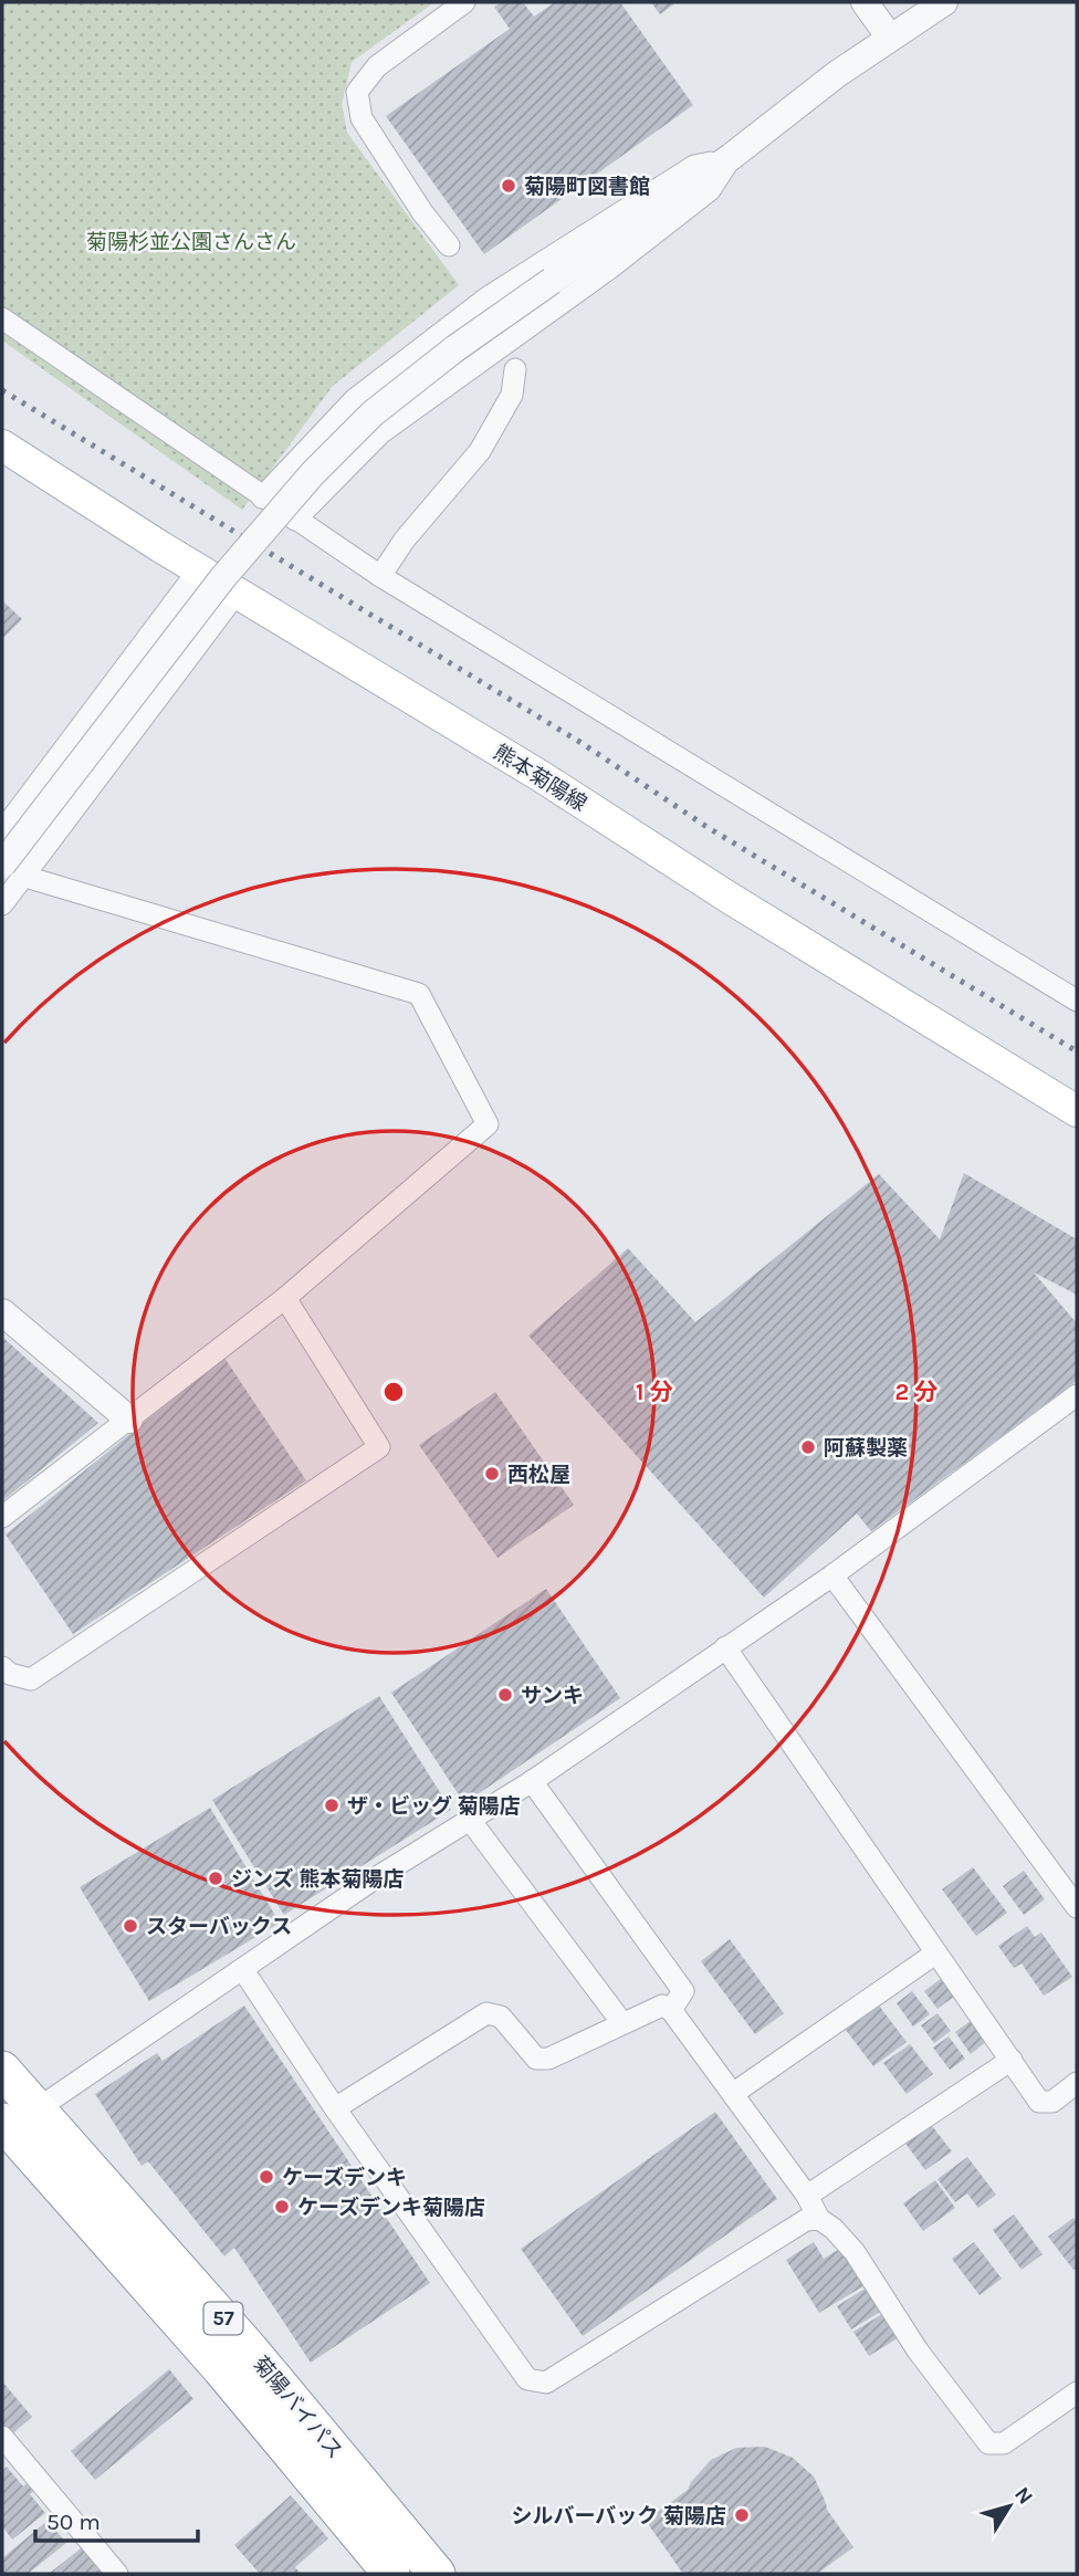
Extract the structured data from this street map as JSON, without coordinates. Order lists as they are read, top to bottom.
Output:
{
  "streets": {
    "highway": ["57", "菊陽バイパス"],
    "main road": ["熊本菊陽線"]
  },
  "parks": ["菊陽杉並公園さんさん"],
  "places": [
    "菊陽町図書館",
    "阿蘇製薬",
    "西松屋",
    "サンキ",
    "ザ・ビッグ 菊陽店",
    "ジンズ 熊本菊陽店",
    "スターバックス",
    "ケーズデンキ",
    "ケーズデンキ菊陽店",
    "シルバーバック 菊陽店"
  ],
  "scale_bar": "50 m",
  "north": "top right",
  "rings": ["1 分", "2 分"]
}
